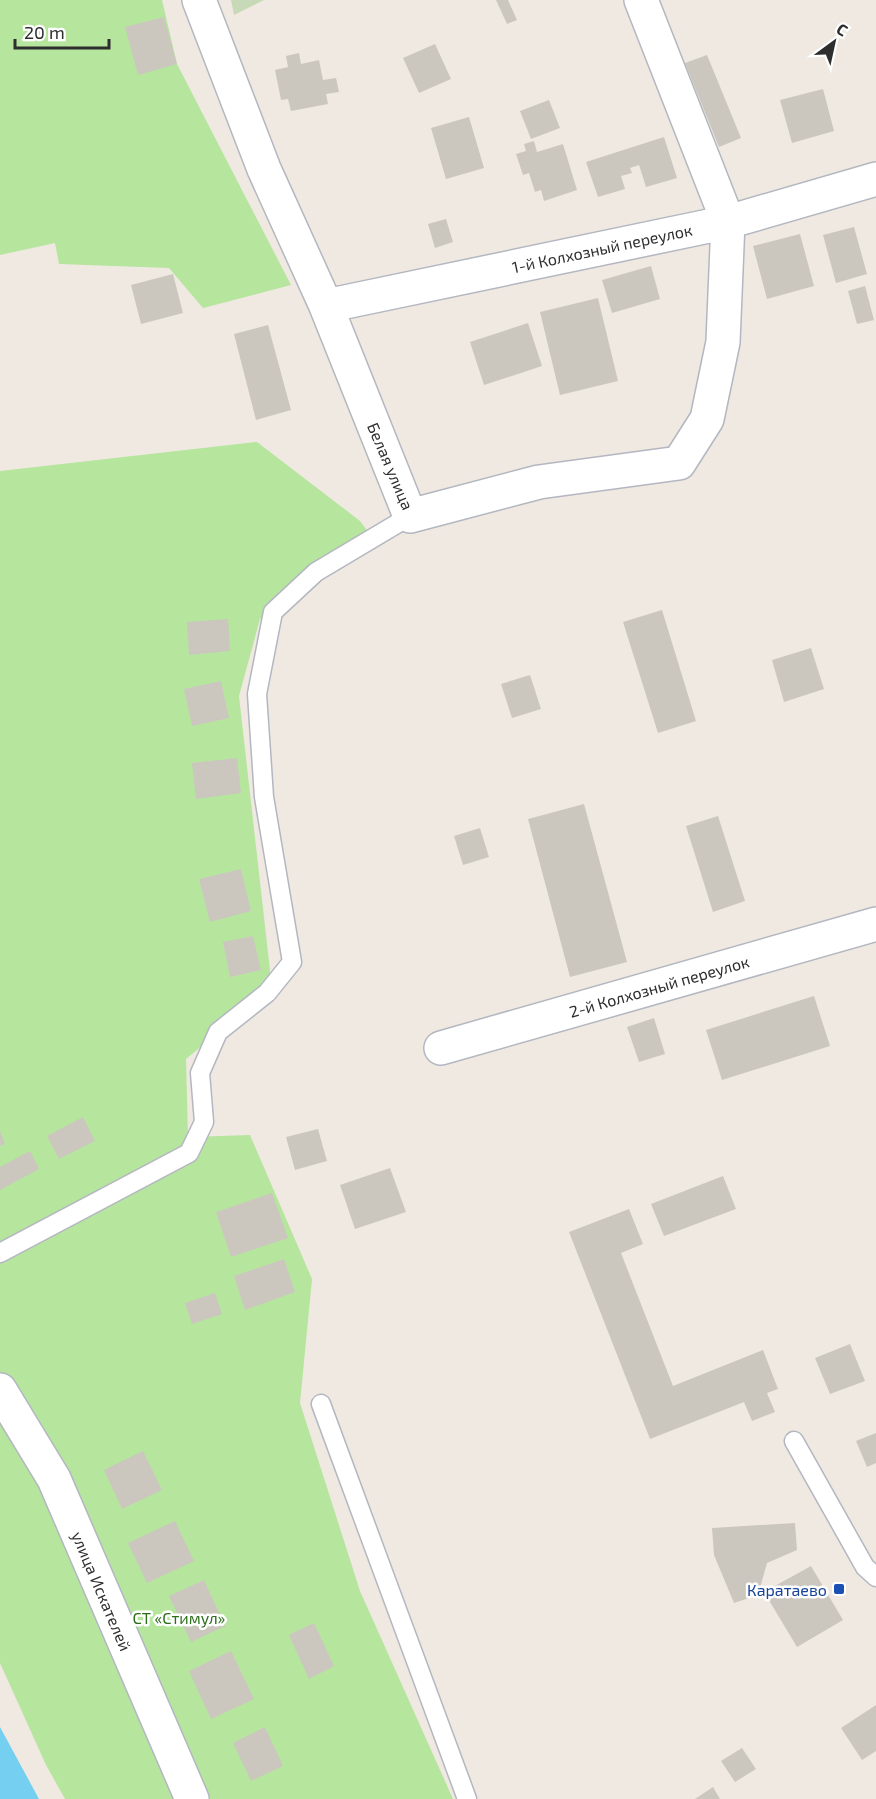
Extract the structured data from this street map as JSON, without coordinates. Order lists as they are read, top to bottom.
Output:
{
  "streets": {
    "street": [
      "1-й Колхозный переулок",
      "Белая улица",
      "2-й Колхозный переулок",
      "улица Искателей"
    ]
  },
  "crossings": [
    ["1-й Колхозный переулок", "Белая улица"]
  ],
  "parks": ["СТ «Стимул»"],
  "places": {
    "transit": ["Каратаево"]
  },
  "scale_bar": "20 m",
  "north": "top right"
}
